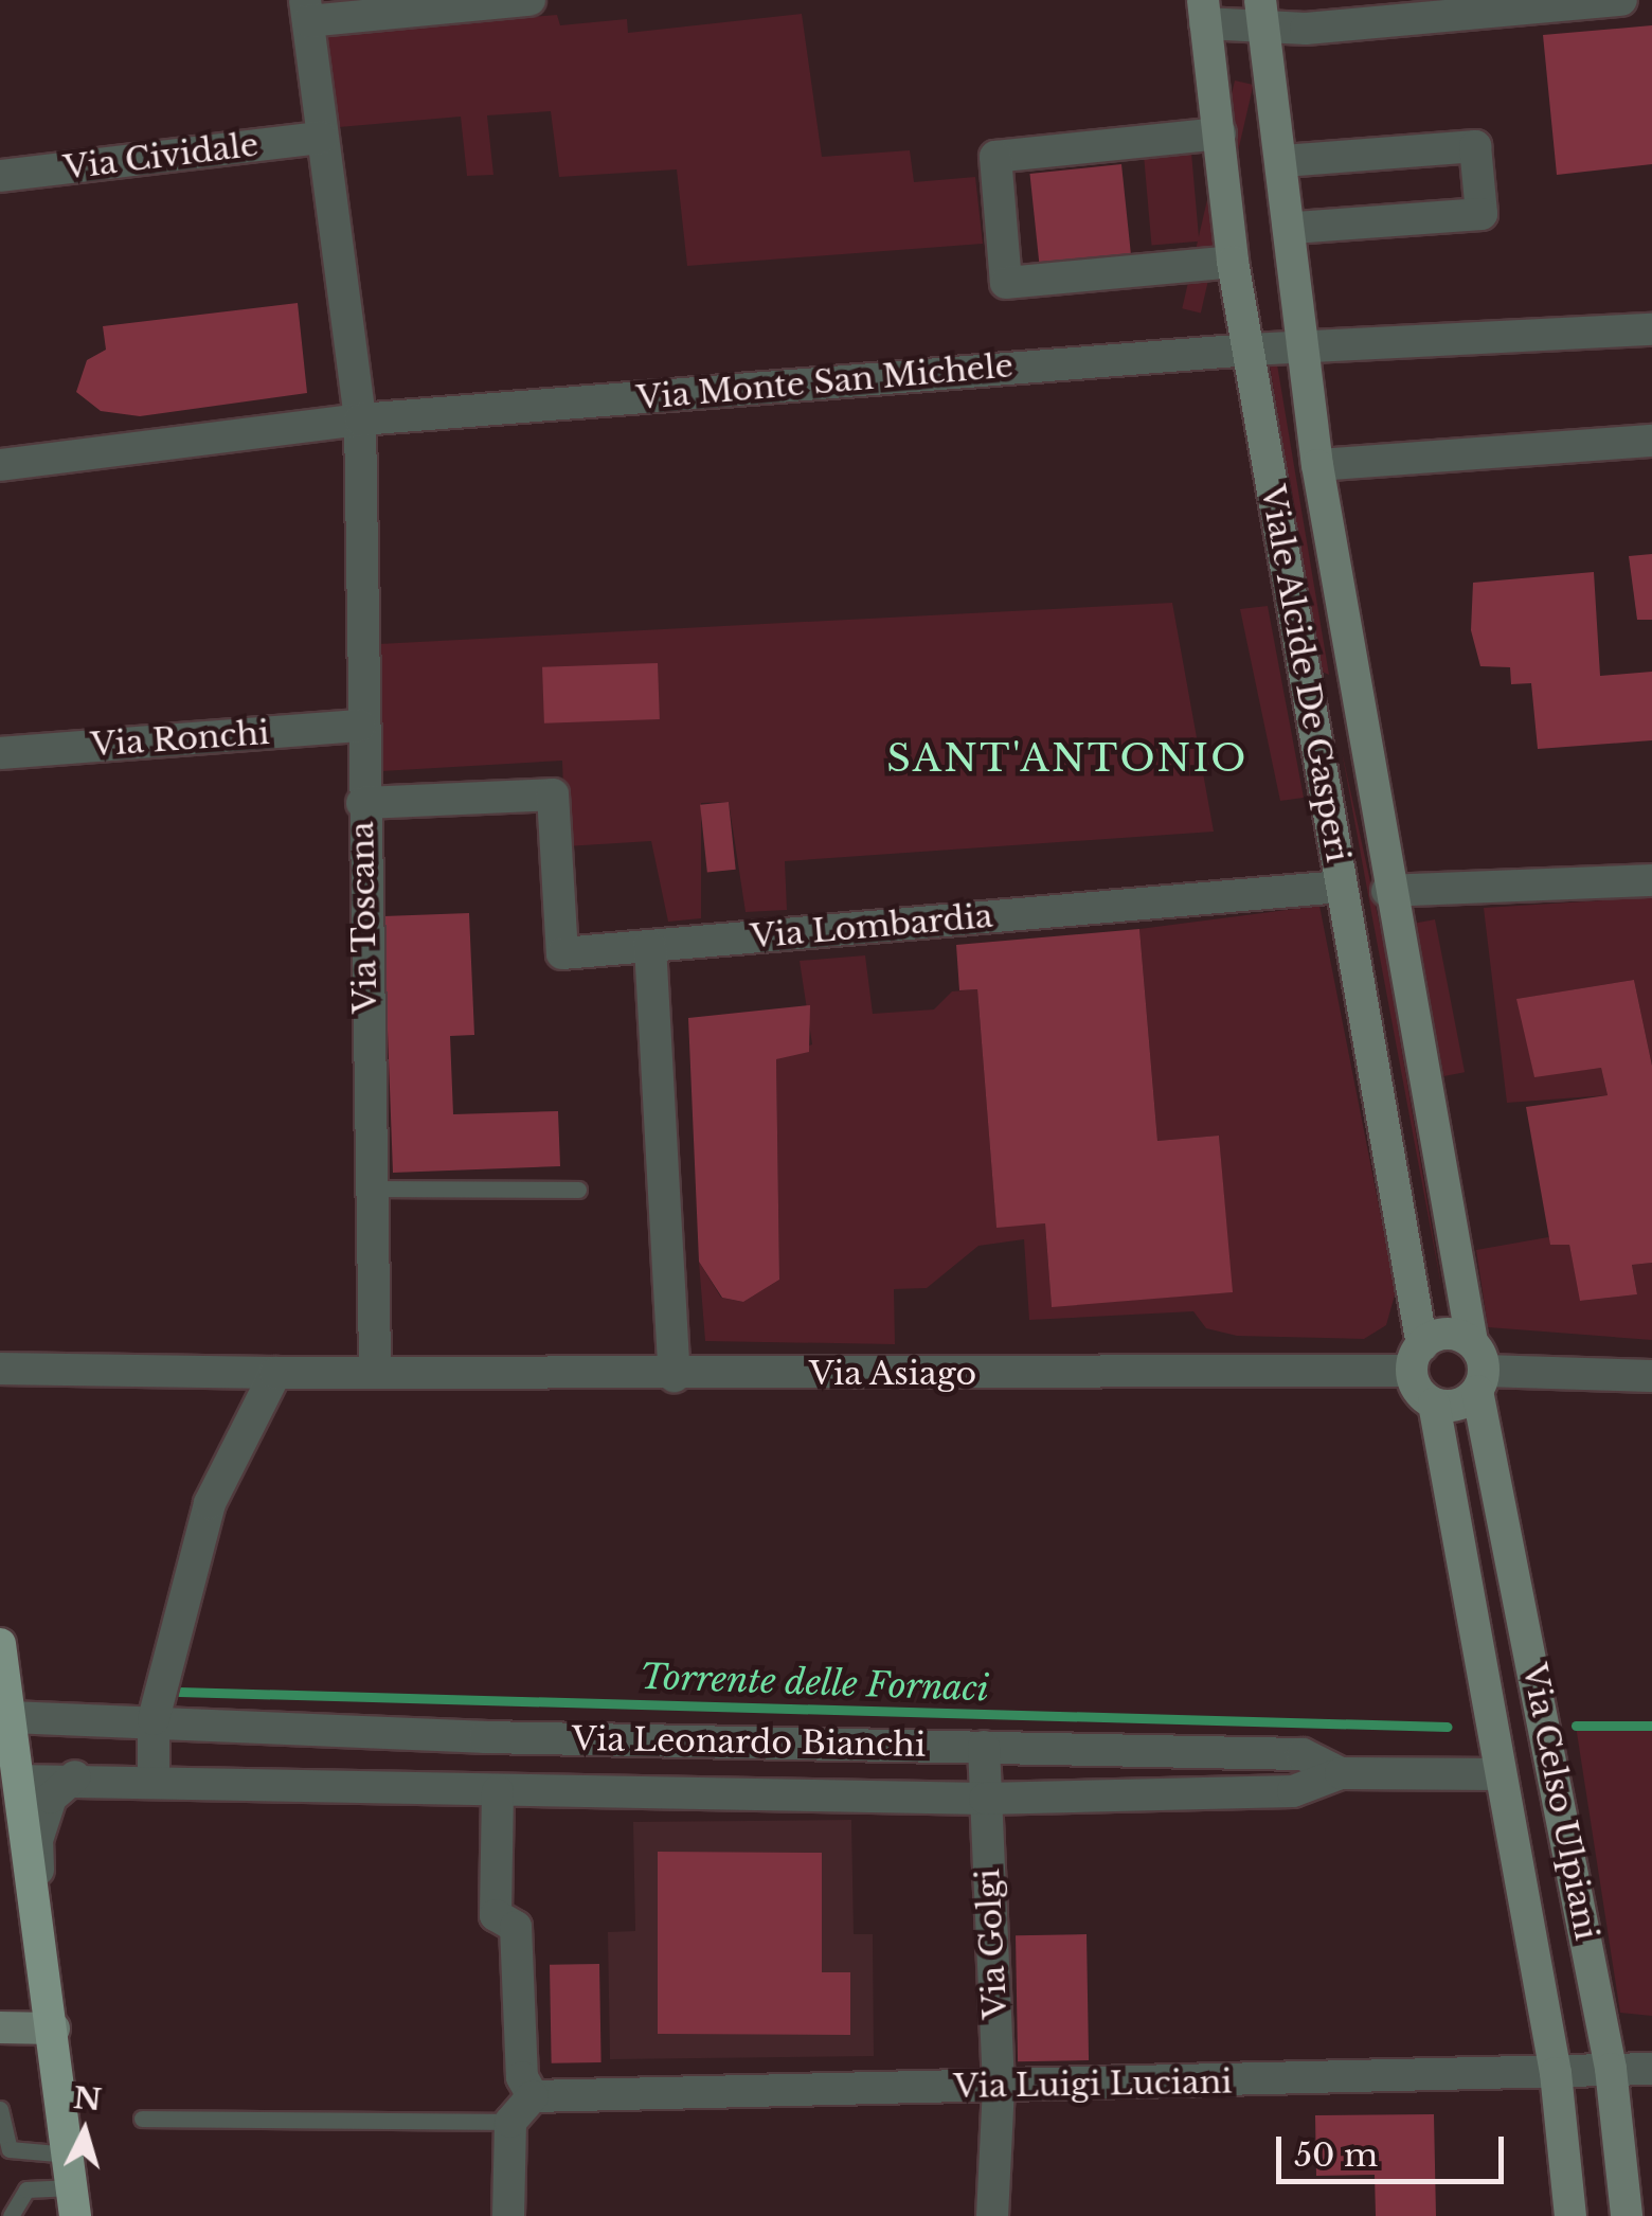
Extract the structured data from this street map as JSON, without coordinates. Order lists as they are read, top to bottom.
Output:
{
  "streets": {
    "street": [
      "Via Cividale",
      "Via Monte San Michele",
      "Viale Alcide De Gasperi",
      "Via Ronchi",
      "Via Toscana",
      "Via Lombardia",
      "Via Asiago",
      "Via Leonardo Bianchi",
      "Via Celso Ulpiani",
      "Via Golgi",
      "Via Luigi Luciani"
    ]
  },
  "crossings": [
    ["Via Cividale", "Via Toscana"],
    ["Via Monte San Michele", "Viale Alcide De Gasperi"],
    ["Via Monte San Michele", "Via Toscana"],
    ["Viale Alcide De Gasperi", "Via Lombardia"],
    ["Viale Alcide De Gasperi", "Via Asiago"],
    ["Viale Alcide De Gasperi", "Via Celso Ulpiani"],
    ["Via Ronchi", "Via Toscana"],
    ["Via Toscana", "Via Lombardia"],
    ["Via Toscana", "Via Asiago"],
    ["Via Leonardo Bianchi", "Via Celso Ulpiani"],
    ["Via Leonardo Bianchi", "Via Golgi"],
    ["Via Celso Ulpiani", "Via Luigi Luciani"],
    ["Via Golgi", "Via Luigi Luciani"]
  ],
  "districts": ["SANT'ANTONIO"],
  "water": ["Torrente delle Fornaci"],
  "scale_bar": "50 m",
  "north": "top"
}
